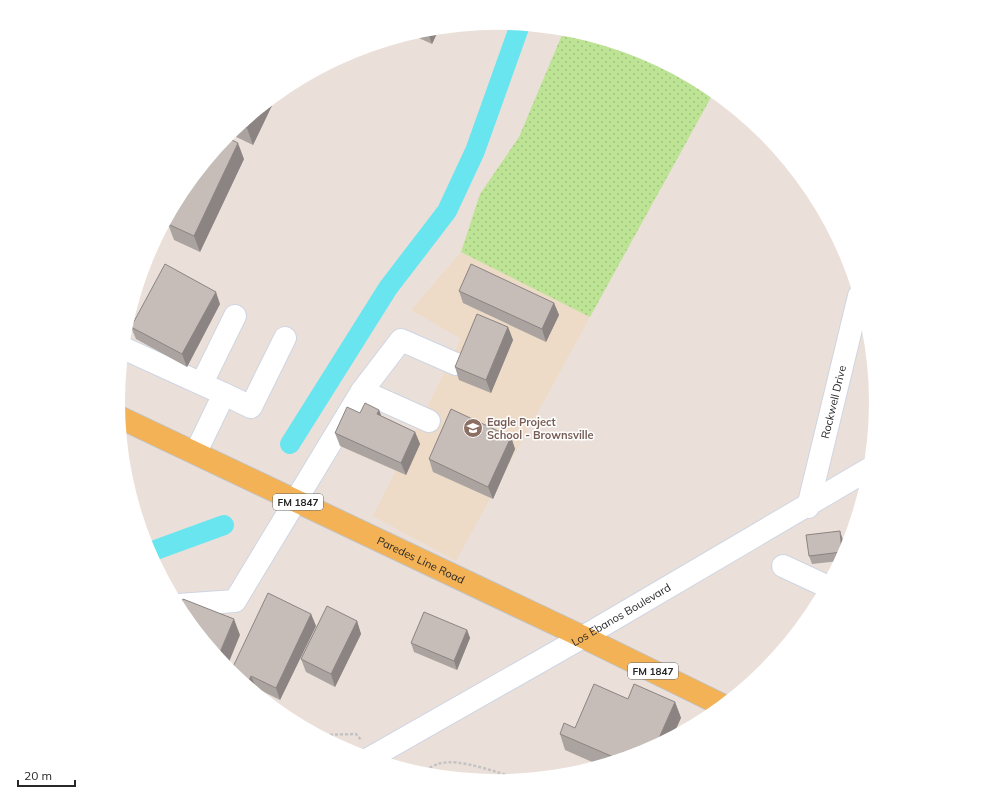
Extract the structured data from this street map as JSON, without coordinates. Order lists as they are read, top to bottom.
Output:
{
  "streets": {
    "main road": ["FM 1847", "Paredes Line Road"],
    "street": ["Rockwell Drive", "Los Ebanos Boulevard"]
  },
  "crossings": [
    ["Rockwell Drive", "Los Ebanos Boulevard"],
    ["Paredes Line Road", "Los Ebanos Boulevard"]
  ],
  "places": {
    "school or university": ["Eagle Project School - Brownsville"]
  },
  "scale_bar": "20 m"
}
